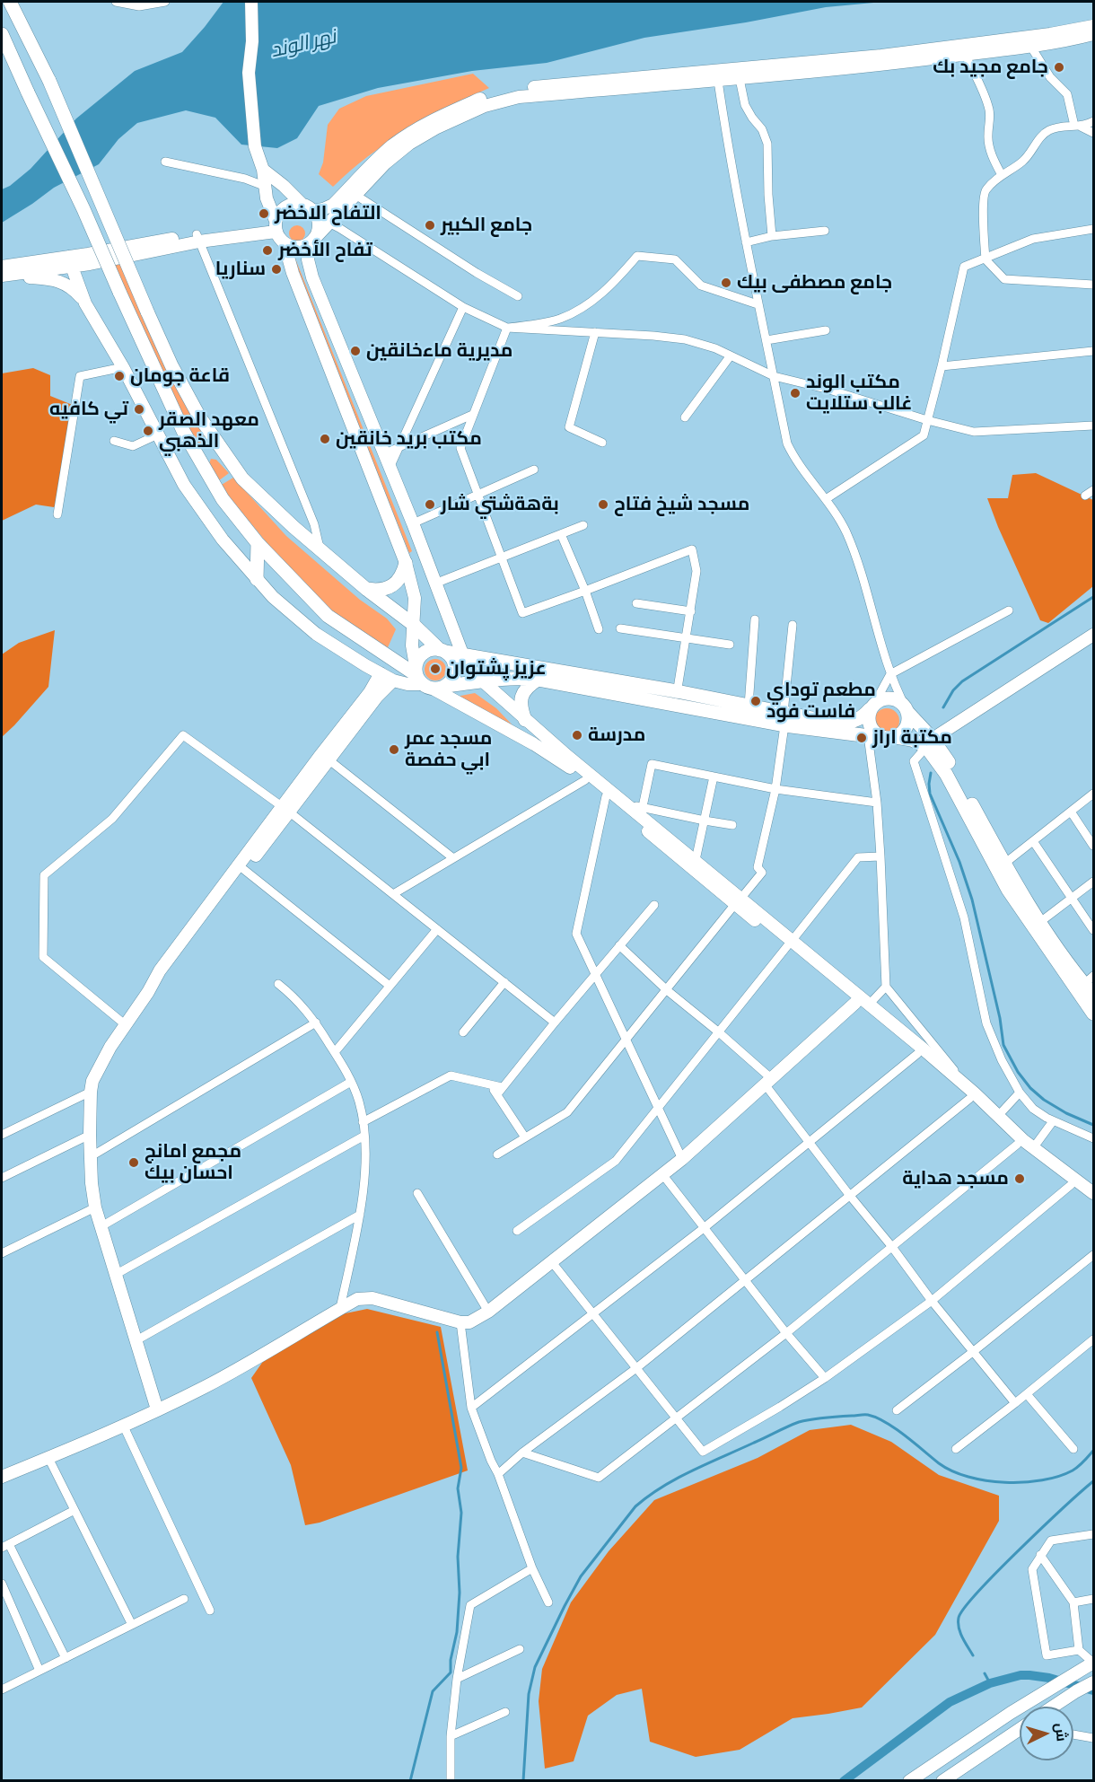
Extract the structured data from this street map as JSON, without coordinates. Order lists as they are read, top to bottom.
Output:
{
  "water": ["نهر الوند"],
  "places": [
    "جامع مجيد بك",
    "التفاح الاخضر",
    "جامع الكبير",
    "تفاح الأخضر",
    "سناريا",
    "جامع مصطفى بيك",
    "مديرية ماءخانقين",
    "قاعة جومان",
    "مكتب الوند غالب ستلايت",
    "تي كافيه",
    "معهد الصقر الذهبي",
    "مكتب بريد خانقين",
    "بةهةشتي شار",
    "مسجد شيخ فتاح",
    "عزيز پشتوان",
    "مطعم توداي فاست فود",
    "مدرسة",
    "مكتبة اراز",
    "مسجد عمر ابي حفصة",
    "مجمع امانج احسان بيك",
    "مسجد هداية"
  ],
  "north": "right"
}
